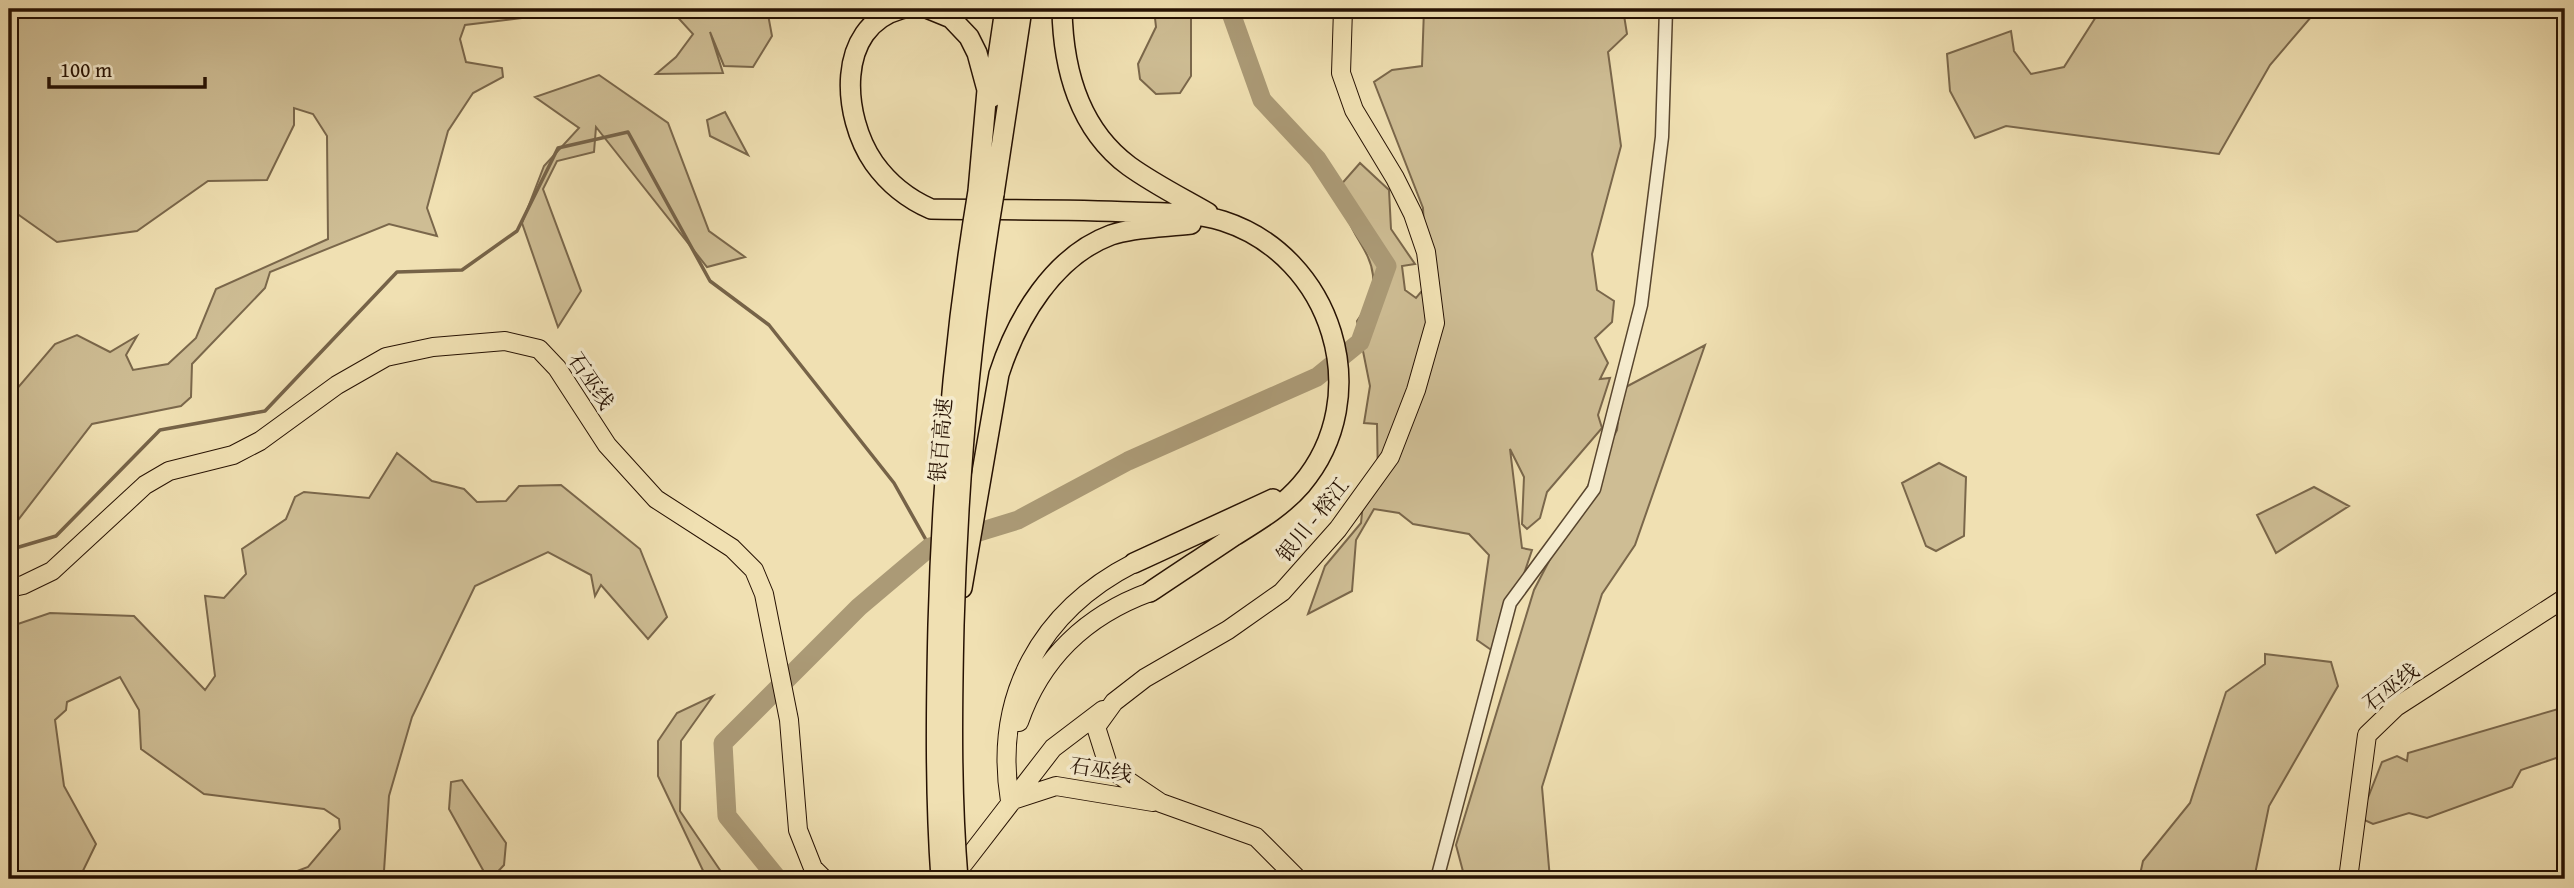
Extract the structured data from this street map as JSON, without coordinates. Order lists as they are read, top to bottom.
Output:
{
  "streets": {
    "highway": ["石巫线", "银百高速", "银川 - 榕江"]
  },
  "crossings": [
    ["石巫线", "银川 - 榕江"]
  ],
  "scale_bar": "100 m"
}
